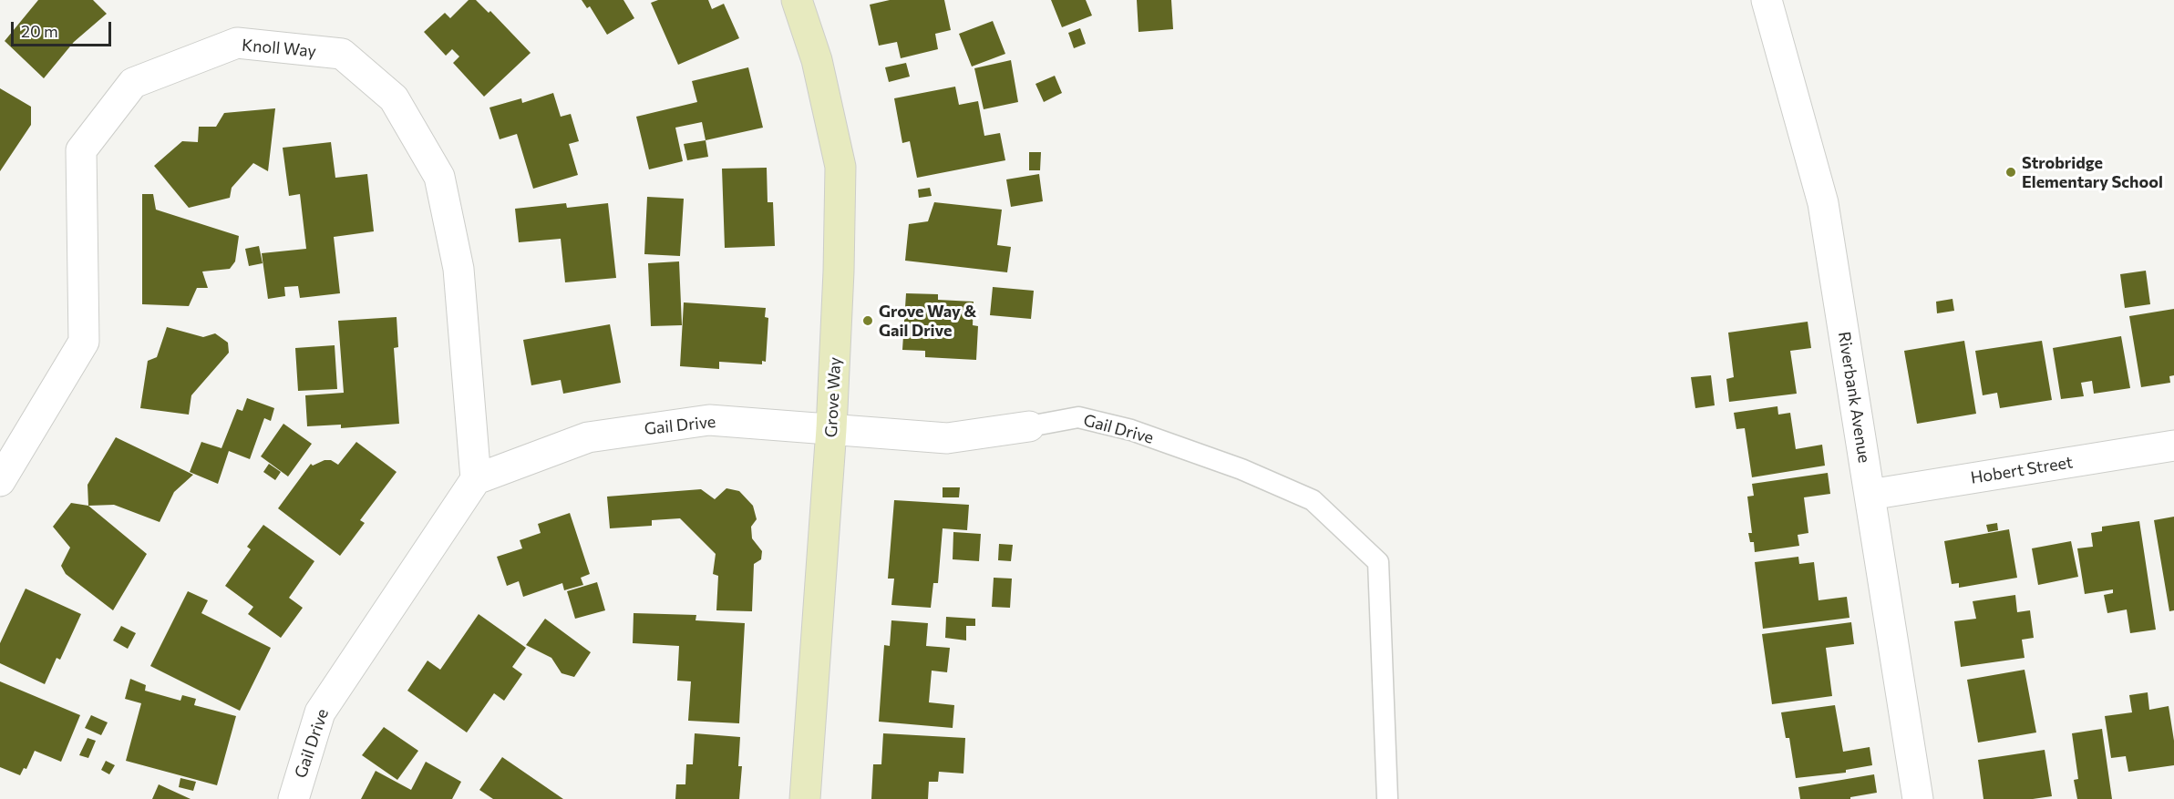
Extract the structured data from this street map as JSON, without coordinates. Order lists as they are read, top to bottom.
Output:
{
  "streets": {
    "main road": ["Grove Way"],
    "street": [
      "Knoll Way",
      "Riverbank Avenue",
      "Gail Drive",
      "Hobert Street"
    ]
  },
  "crossings": [
    ["Knoll Way", "Gail Drive"],
    ["Grove Way", "Gail Drive"],
    ["Riverbank Avenue", "Hobert Street"]
  ],
  "places": ["Strobridge Elementary School", "Grove Way & Gail Drive"],
  "scale_bar": "20 m"
}
